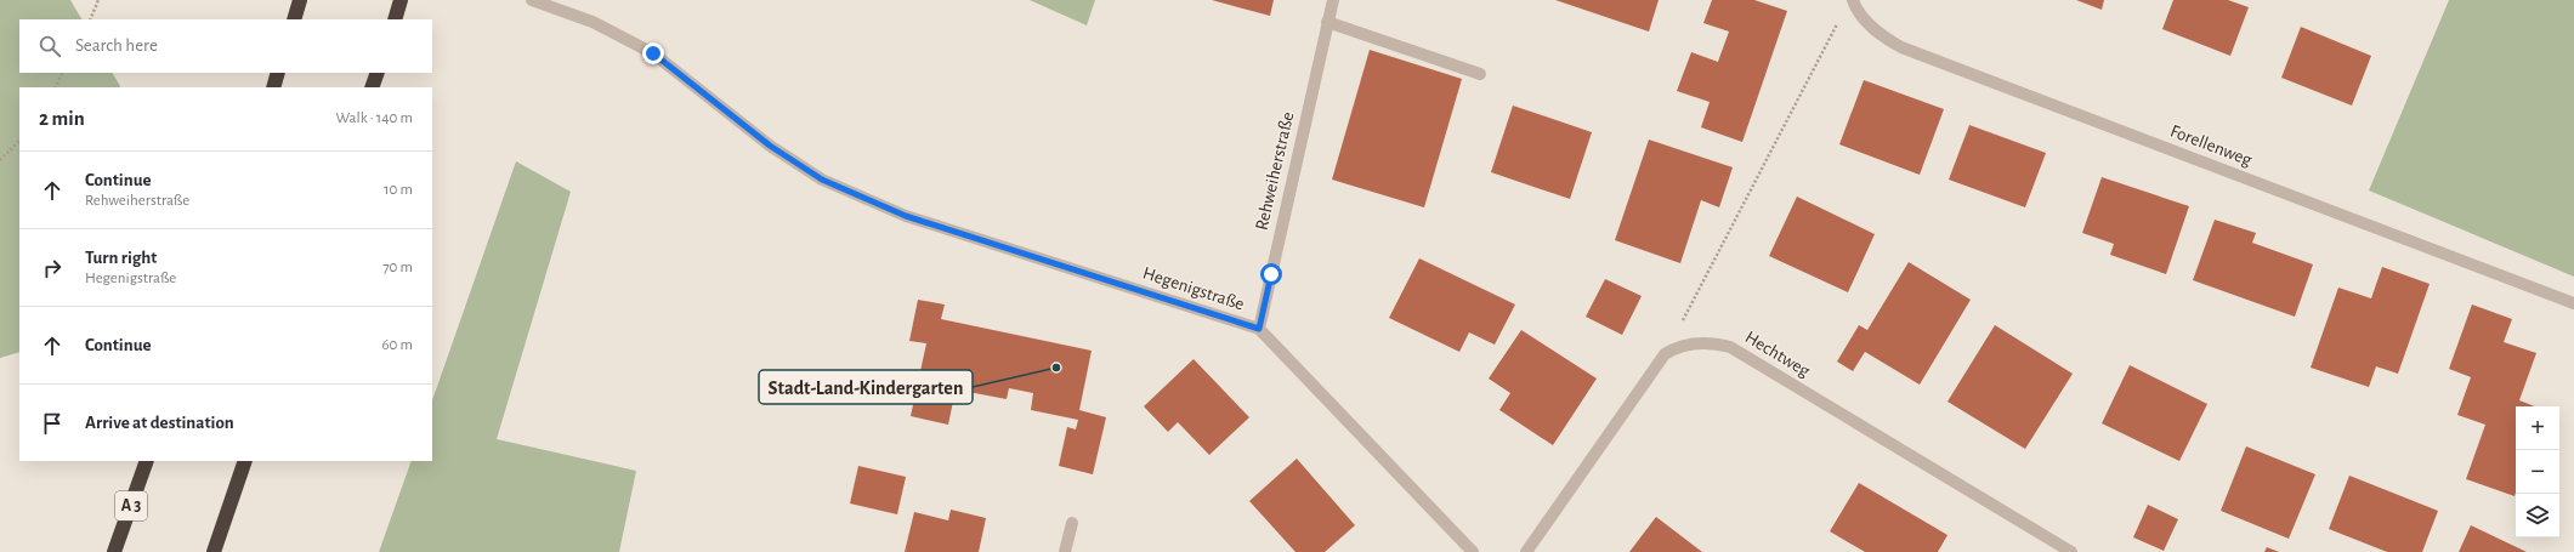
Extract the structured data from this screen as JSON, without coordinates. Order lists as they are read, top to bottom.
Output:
{
  "streets": {
    "highway": ["A 3"],
    "street": [
      "Forellenweg",
      "Rehweiherstraße",
      "Hegenigstraße",
      "Hechtweg"
    ]
  },
  "crossings": [
    ["Rehweiherstraße", "Hegenigstraße"]
  ],
  "places": ["Stadt-Land-Kindergarten"],
  "page": {
    "search": "Search here",
    "heading": ["2 min", "Walk · 140 m"],
    "list": [
      ["Continue", "Rehweiherstraße", "10 m"],
      ["Turn right", "Hegenigstraße", "70 m"],
      ["Continue", "60 m"],
      "Arrive at destination"
    ],
    "map_buttons": ["+", "−"]
  }
}
